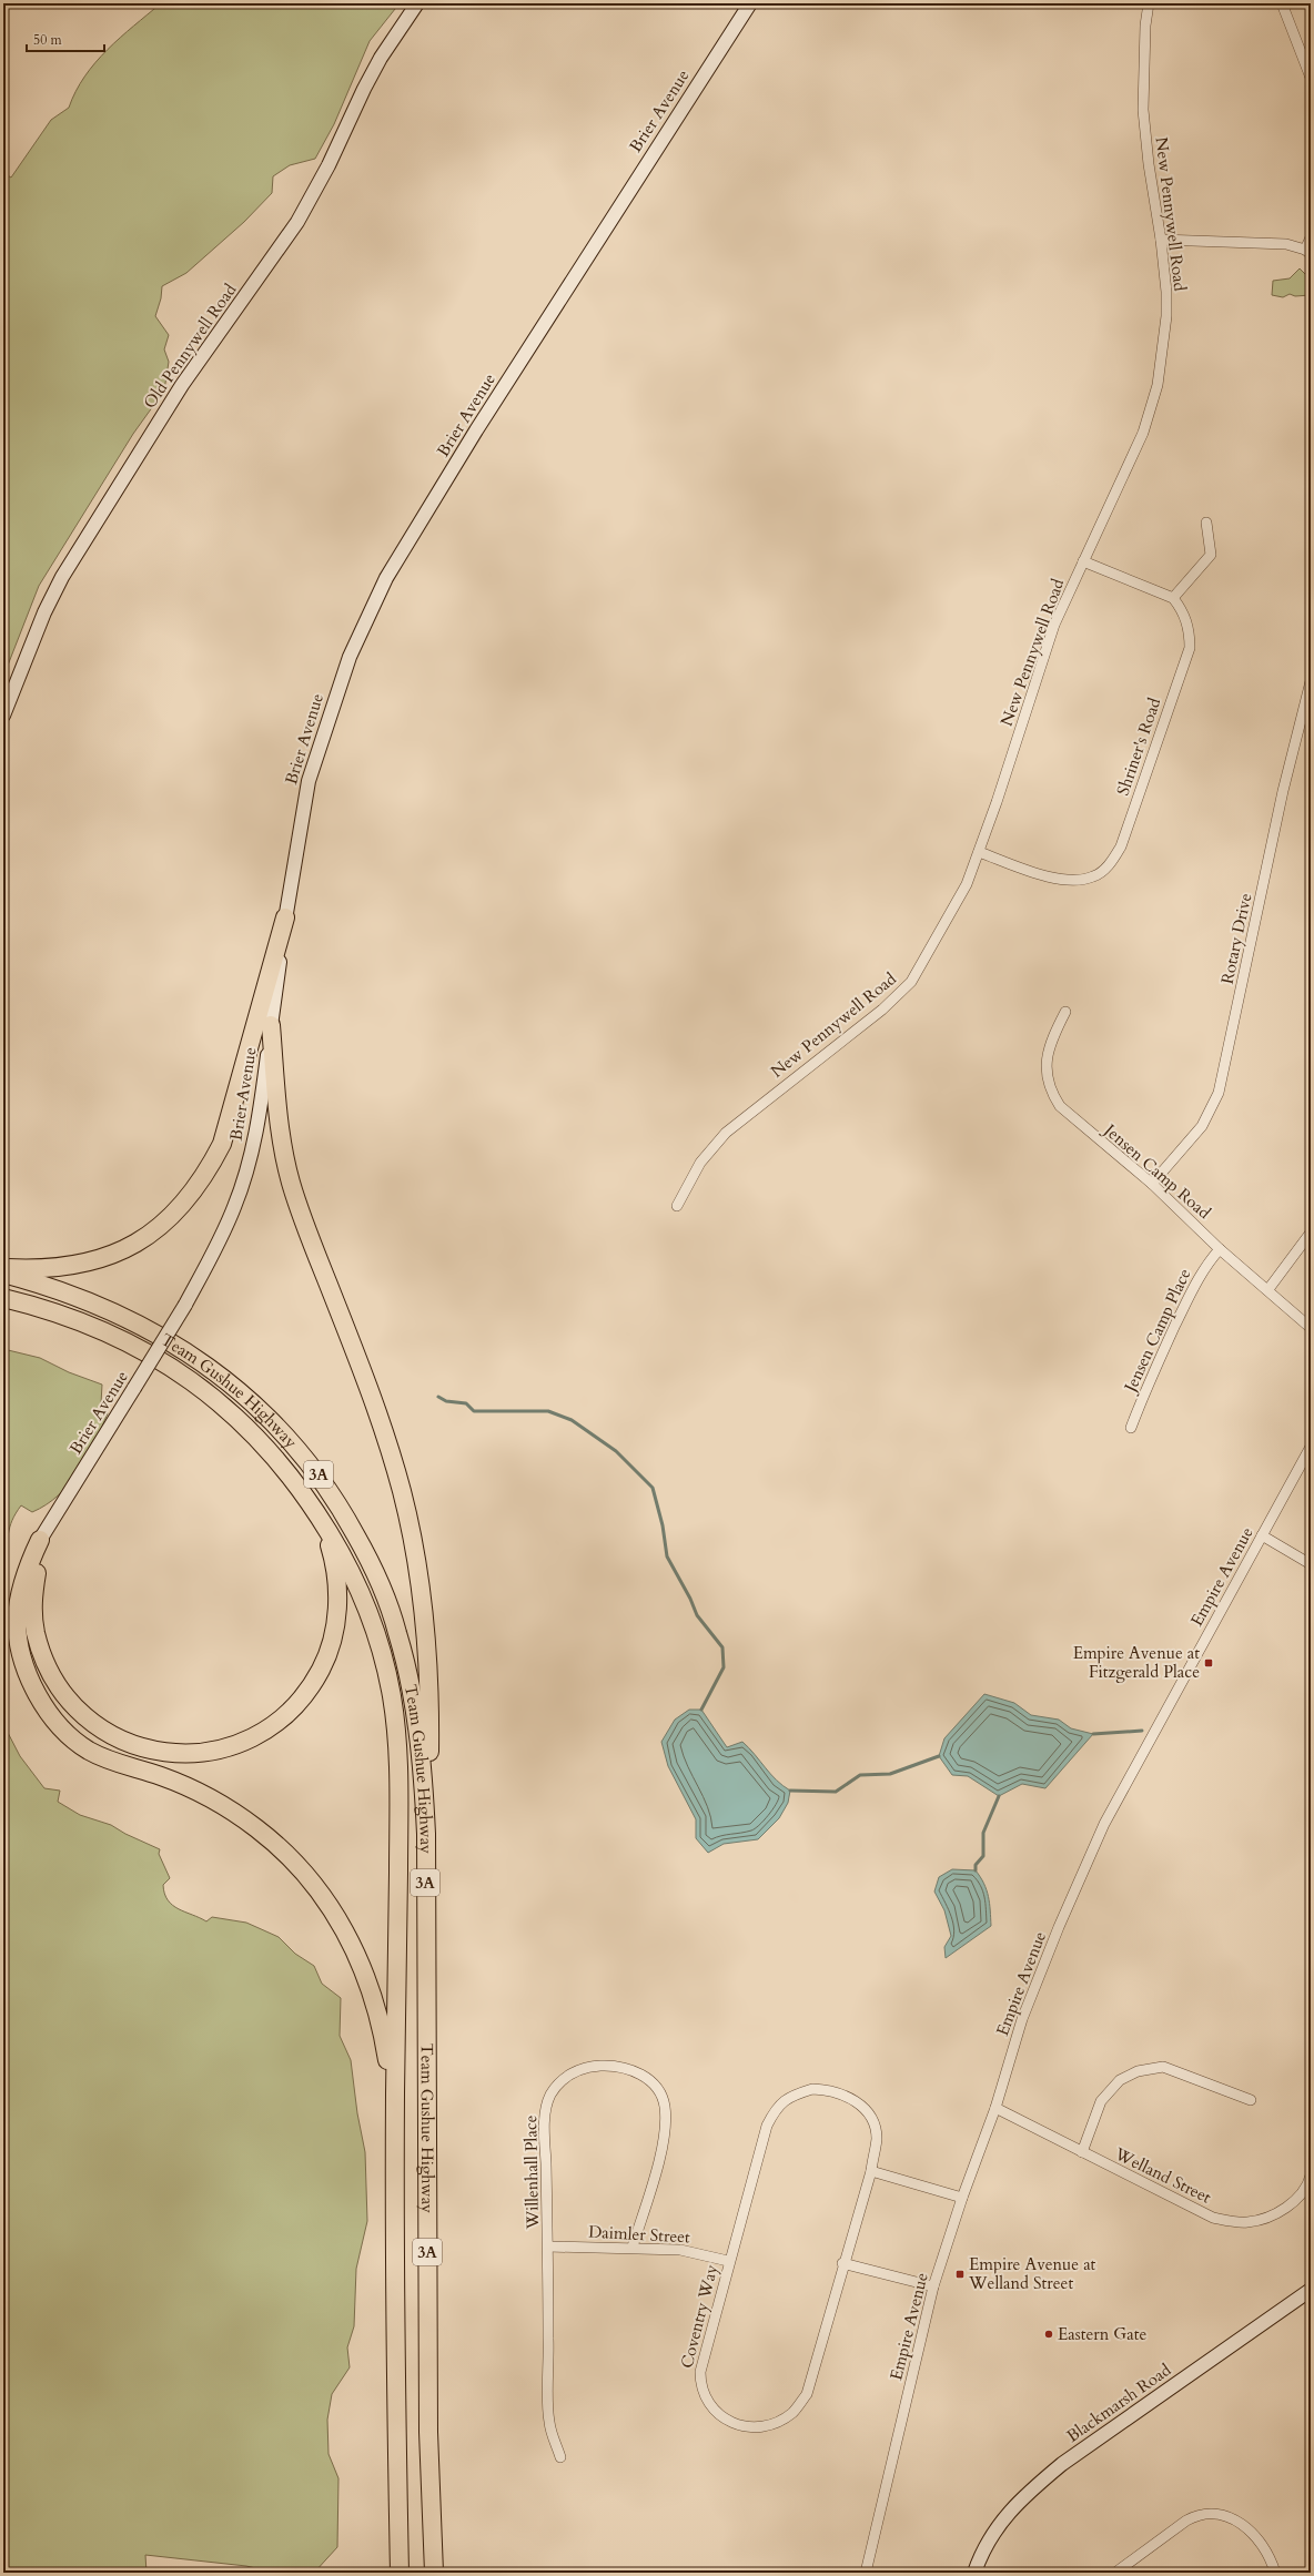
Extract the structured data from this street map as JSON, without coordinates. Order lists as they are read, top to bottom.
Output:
{
  "streets": {
    "highway": ["Team Gushue Highway", "3A"],
    "main road": ["Brier Avenue", "Old Pennywell Road", "Blackmarsh Road"],
    "street": [
      "New Pennywell Road",
      "Shriner's Road",
      "Rotary Drive",
      "Jensen Camp Road",
      "Jensen Camp Place",
      "Empire Avenue",
      "Willenhall Place",
      "Welland Street",
      "Daimler Street",
      "Coventry Way"
    ]
  },
  "crossings": [
    ["New Pennywell Road", "Shriner's Road"],
    ["Rotary Drive", "Jensen Camp Road"],
    ["Jensen Camp Road", "Jensen Camp Place"],
    ["Empire Avenue", "Welland Street"],
    ["Willenhall Place", "Daimler Street"],
    ["Daimler Street", "Coventry Way"]
  ],
  "places": {
    "transit": ["Empire Avenue at Fitzgerald Place", "Empire Avenue at Welland Street"],
    "other": ["Eastern Gate"]
  },
  "scale_bar": "50 m"
}
